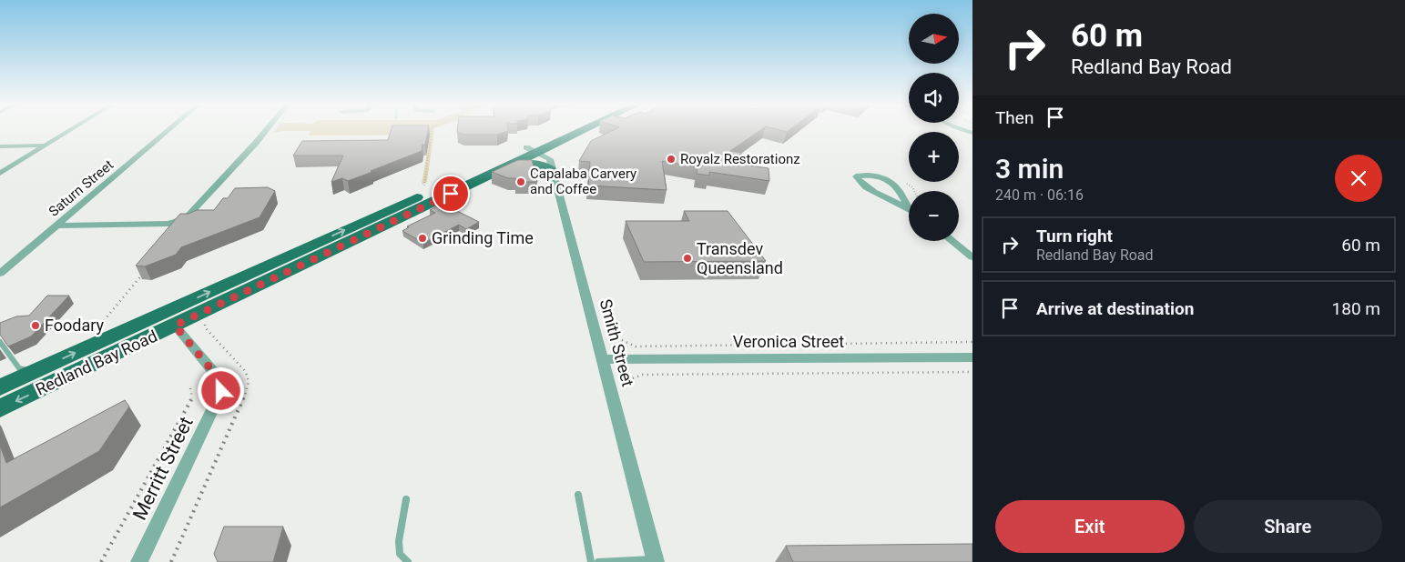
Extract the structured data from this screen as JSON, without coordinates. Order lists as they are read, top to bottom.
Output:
{
  "streets": {
    "main road": ["Redland Bay Road"],
    "street": [
      "Saturn Street",
      "Veronica Street",
      "Smith Street",
      "Merritt Street"
    ]
  },
  "crossings": [
    ["Veronica Street", "Smith Street"],
    ["Smith Street", "Redland Bay Road"],
    ["Redland Bay Road", "Merritt Street"]
  ],
  "places": [
    "Royalz Restorationz",
    "Capalaba Carvery and Coffee",
    "Grinding Time",
    "Transdev Queensland",
    "Foodary"
  ],
  "north": "right",
  "page": {
    "turn": ["60 m", "Redland Bay Road"],
    "map_buttons": ["+", "−"],
    "then": "Then",
    "heading": ["3 min", "240 m · 06:16"],
    "list": [
      {
        "name": "Turn right",
        "note": "Redland Bay Road",
        "value": "60 m"
      },
      {
        "name": "Arrive at destination",
        "value": "180 m"
      }
    ],
    "buttons": ["Exit", "Share"]
  }
}
